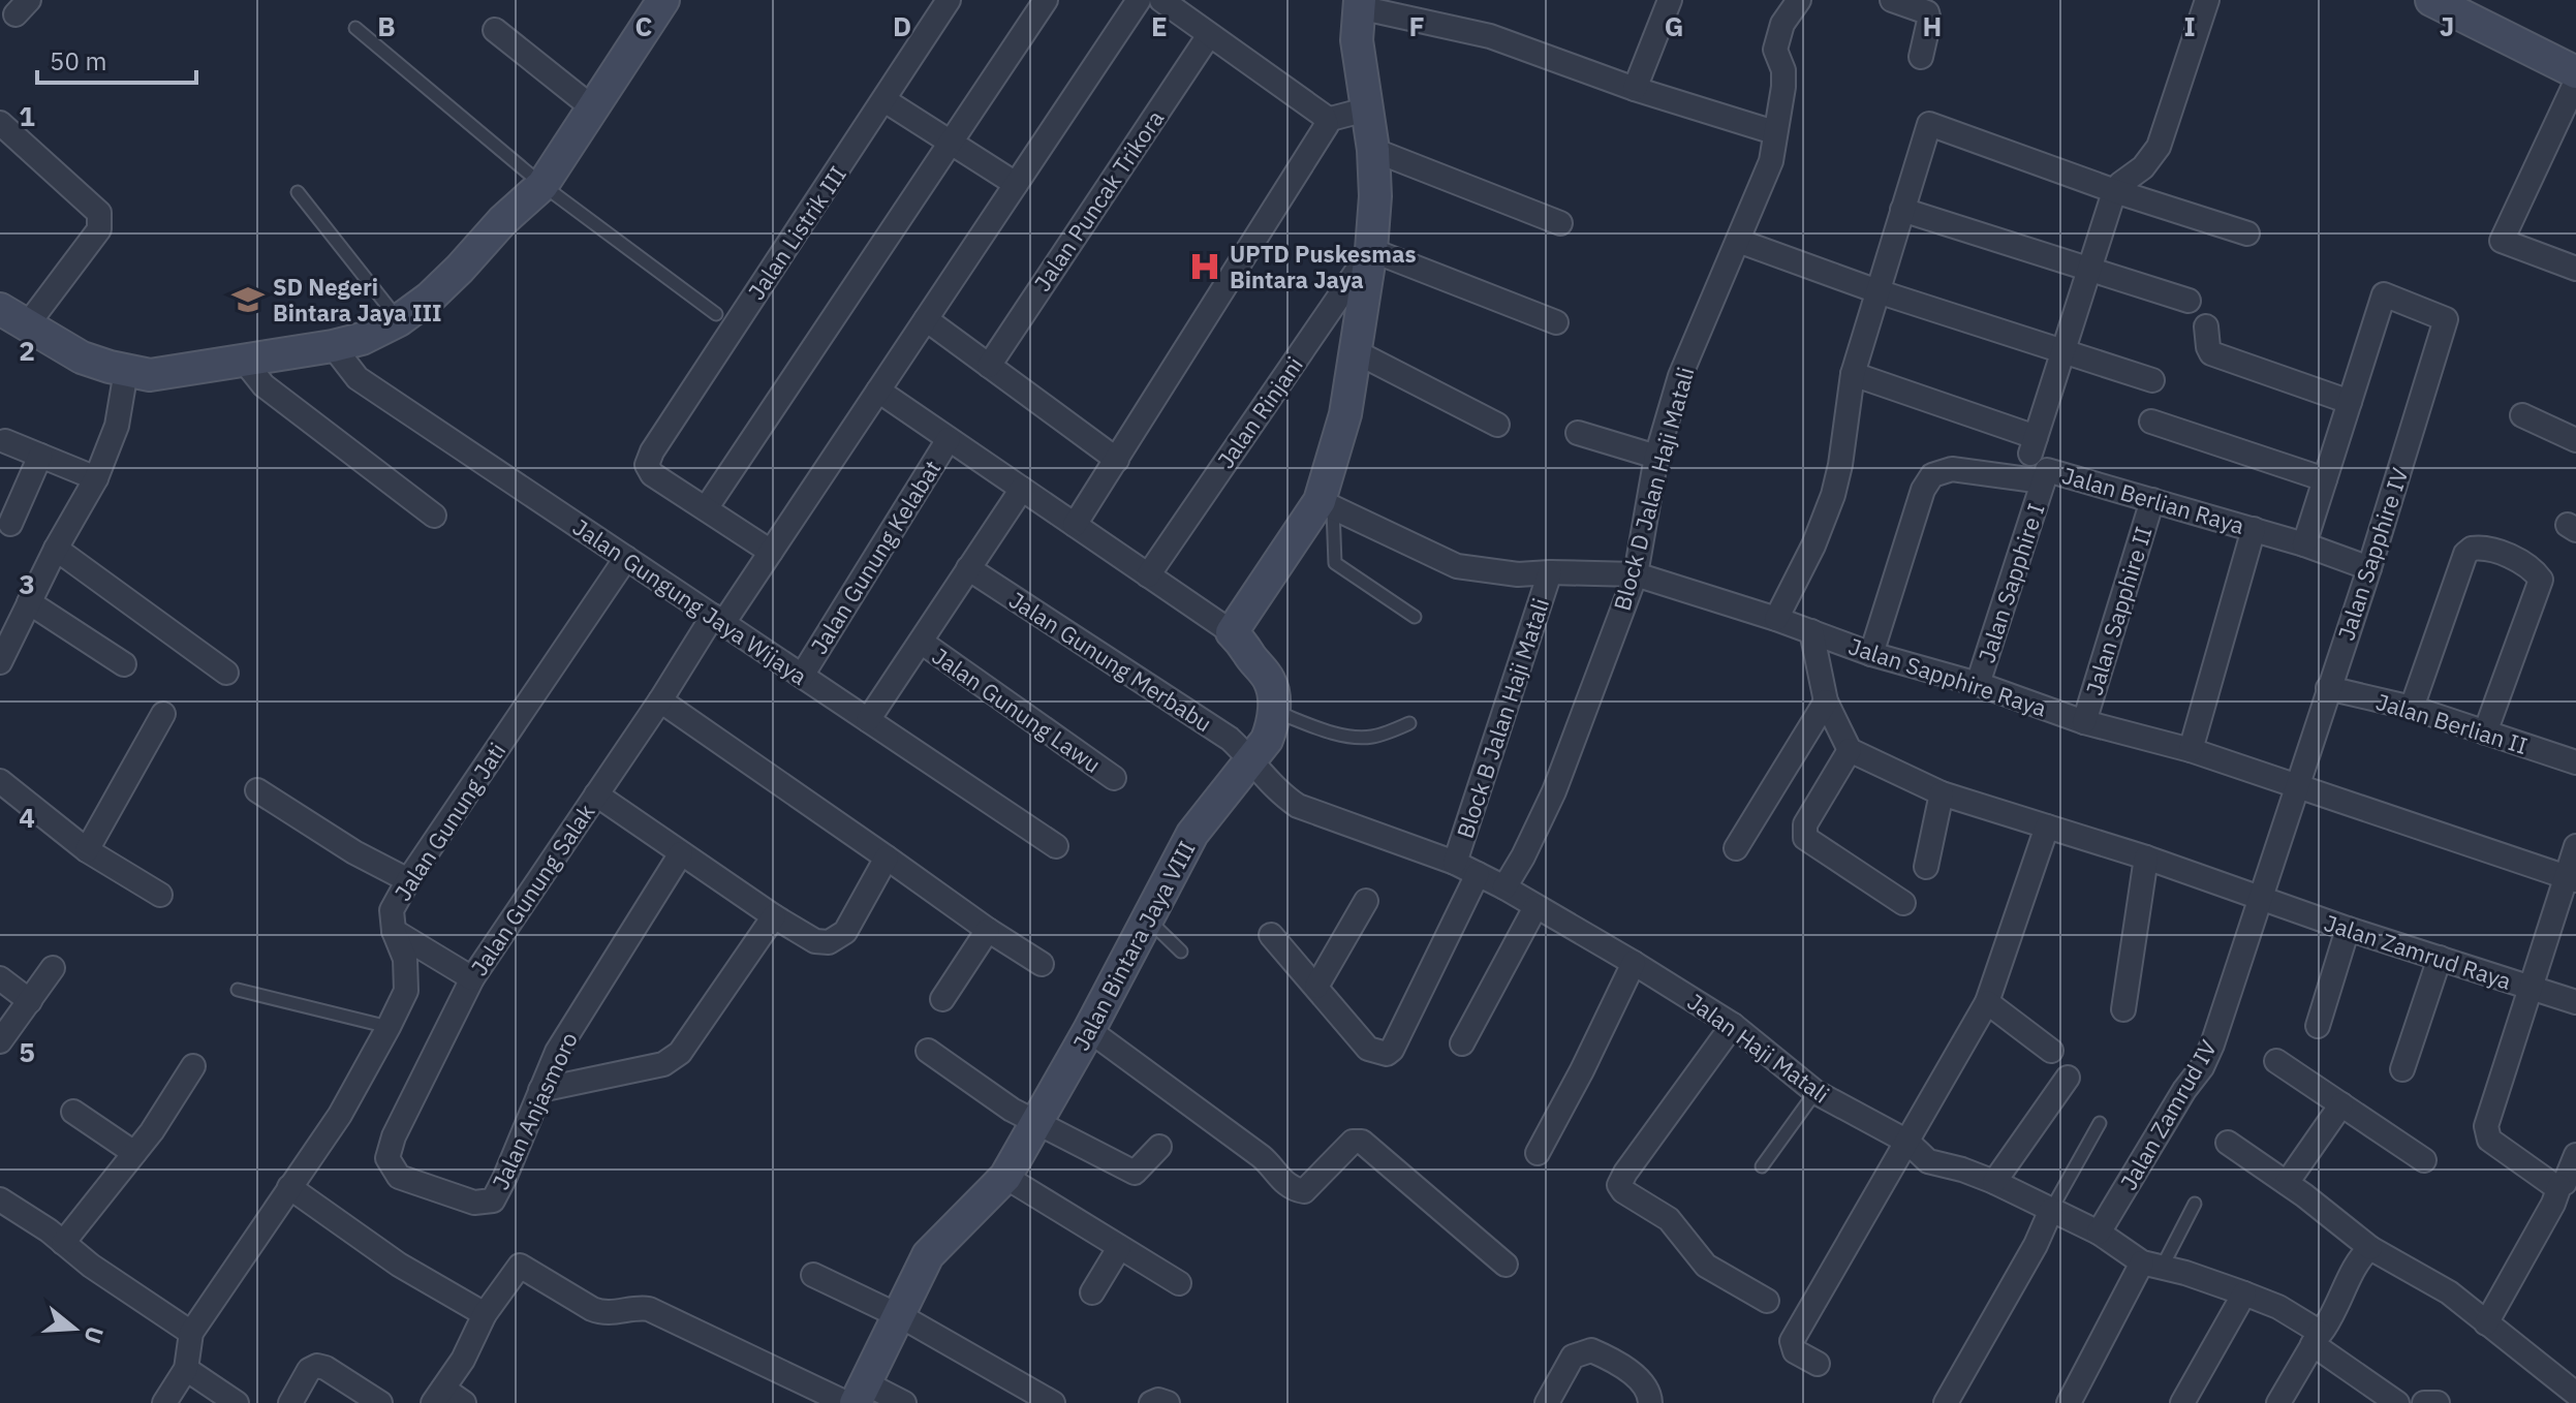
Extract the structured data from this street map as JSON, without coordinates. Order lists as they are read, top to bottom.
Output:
{
  "streets": {
    "street": [
      "Jalan Puncak Trikora",
      "Jalan Listrik III",
      "Jalan Rinjani",
      "Block D Jalan Haji Matali",
      "Jalan Berlian Raya",
      "Jalan Sapphire IV",
      "Jalan Gunung Kelabat",
      "Jalan Sapphire I",
      "Jalan Gungung Jaya Wijaya",
      "Jalan Sapphire II",
      "Jalan Gunung Merbabu",
      "Jalan Sapphire Raya",
      "Jalan Gunung Lawu",
      "Block B Jalan Haji Matali",
      "Jalan Berlian II",
      "Jalan Gunung Jati",
      "Jalan Gunung Salak",
      "Jalan Bintara Jaya VIII",
      "Jalan Zamrud Raya",
      "Jalan Haji Matali",
      "Jalan Anjasmoro",
      "Jalan Zamrud IV"
    ]
  },
  "crossings": [
    ["Block D Jalan Haji Matali", "Jalan Sapphire Raya"],
    ["Block D Jalan Haji Matali", "Jalan Haji Matali"],
    ["Jalan Berlian Raya", "Jalan Sapphire IV"],
    ["Jalan Berlian Raya", "Jalan Sapphire I"],
    ["Jalan Berlian Raya", "Jalan Sapphire II"],
    ["Jalan Berlian Raya", "Jalan Sapphire Raya"],
    ["Jalan Sapphire IV", "Jalan Sapphire Raya"],
    ["Jalan Sapphire IV", "Jalan Berlian II"],
    ["Jalan Sapphire IV", "Jalan Zamrud IV"],
    ["Jalan Gunung Kelabat", "Jalan Gungung Jaya Wijaya"],
    ["Jalan Sapphire I", "Jalan Sapphire Raya"],
    ["Jalan Gungung Jaya Wijaya", "Jalan Gunung Jati"],
    ["Jalan Gungung Jaya Wijaya", "Jalan Gunung Salak"],
    ["Jalan Sapphire II", "Jalan Sapphire Raya"],
    ["Jalan Gunung Merbabu", "Jalan Bintara Jaya VIII"],
    ["Jalan Gunung Merbabu", "Jalan Haji Matali"],
    ["Jalan Sapphire Raya", "Block B Jalan Haji Matali"],
    ["Jalan Sapphire Raya", "Jalan Zamrud IV"],
    ["Block B Jalan Haji Matali", "Jalan Haji Matali"],
    ["Jalan Gunung Salak", "Jalan Anjasmoro"],
    ["Jalan Bintara Jaya VIII", "Jalan Haji Matali"],
    ["Jalan Zamrud Raya", "Jalan Zamrud IV"],
    ["Jalan Haji Matali", "Jalan Zamrud IV"]
  ],
  "places": {
    "hospital": ["UPTD Puskesmas Bintara Jaya"],
    "school or university": ["SD Negeri Bintara Jaya III"]
  },
  "scale_bar": "50 m",
  "north": "right",
  "grid": {
    "columns": [
      "B",
      "C",
      "D",
      "E",
      "F",
      "G",
      "H",
      "I",
      "J"
    ],
    "rows": [
      "1",
      "2",
      "3",
      "4",
      "5"
    ]
  }
}
